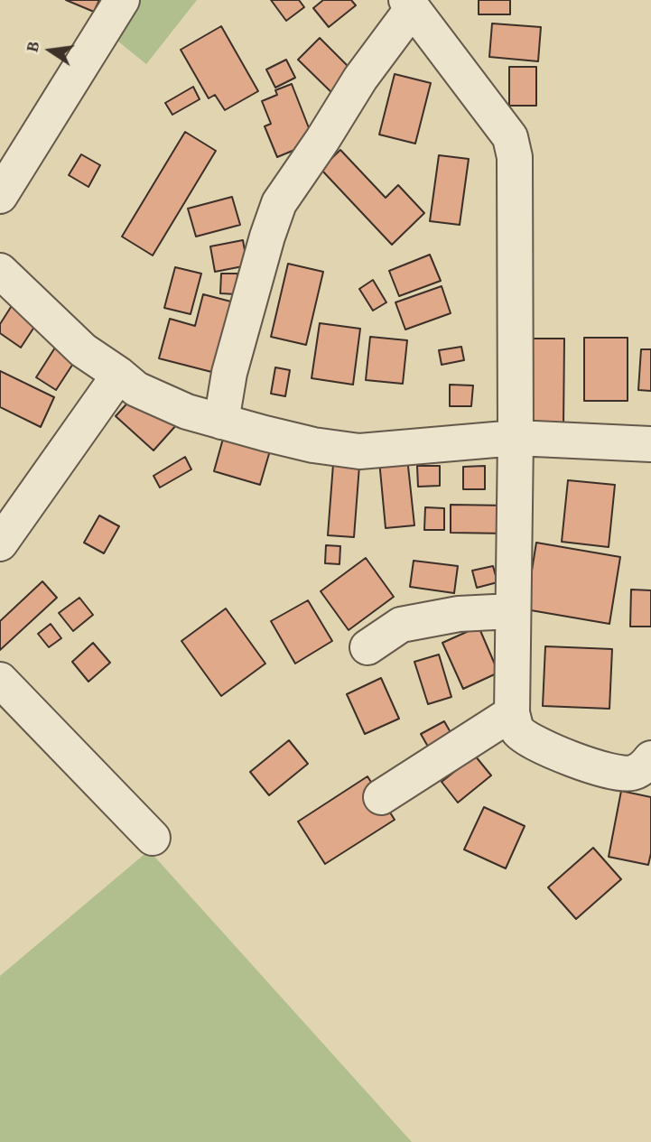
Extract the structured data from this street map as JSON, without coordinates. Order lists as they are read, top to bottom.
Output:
{
  "north": "left"
}
